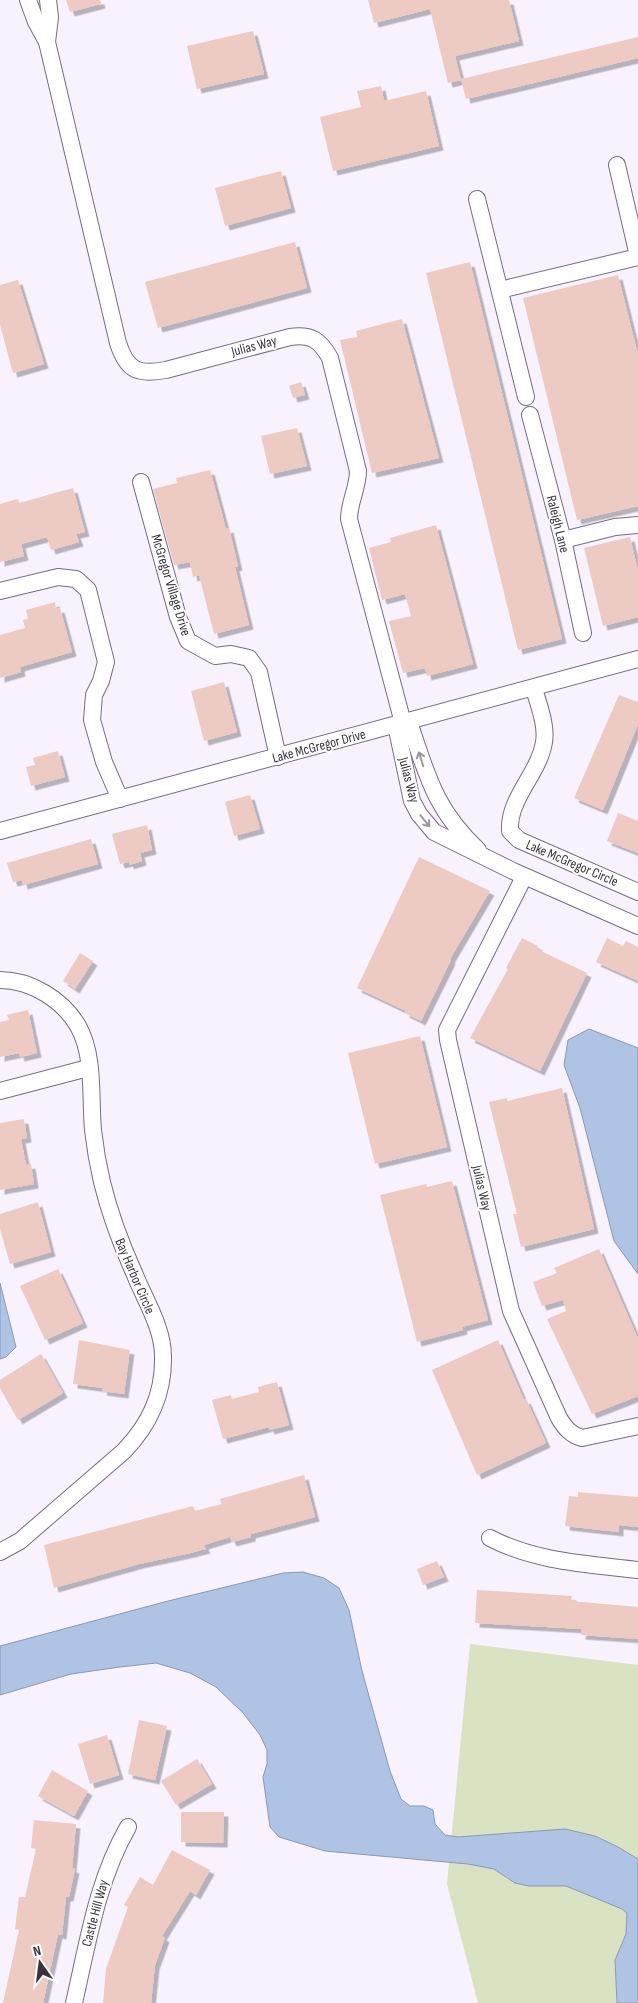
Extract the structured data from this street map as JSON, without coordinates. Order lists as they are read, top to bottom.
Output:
{
  "streets": {
    "street": [
      "Julias Way",
      "Raleigh Lane",
      "McGregor Village Drive",
      "Lake McGregor Drive",
      "Lake McGregor Circle",
      "Bay Harbor Circle",
      "Castle Hill Way"
    ]
  },
  "crossings": [
    ["Julias Way", "Lake McGregor Drive"],
    ["McGregor Village Drive", "Lake McGregor Drive"],
    ["Lake McGregor Drive", "Lake McGregor Circle"]
  ],
  "north": "top"
}
